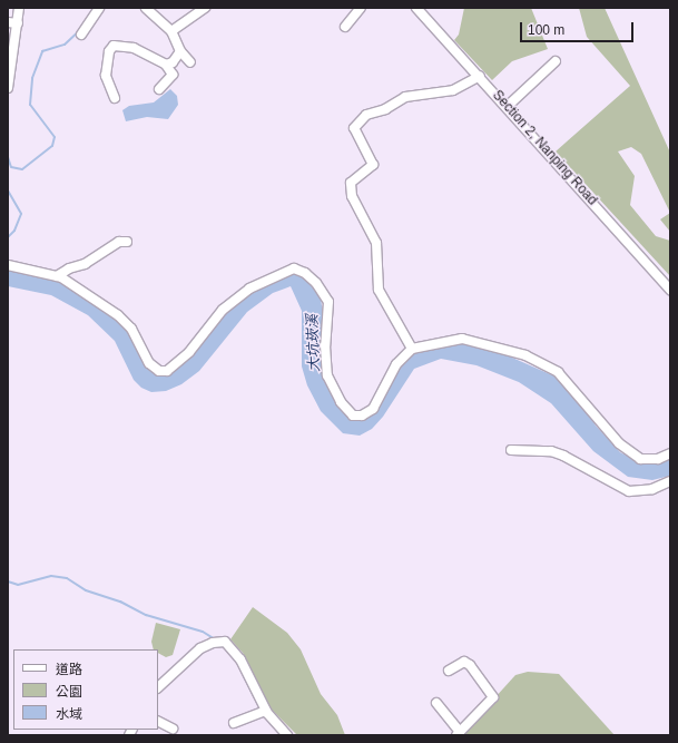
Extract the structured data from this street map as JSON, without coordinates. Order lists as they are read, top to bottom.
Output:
{
  "streets": {
    "street": ["Section 2, Nanping Road"]
  },
  "water": ["大坑崁溪"],
  "legend": ["道路", "公園", "水域"],
  "scale_bar": "100 m"
}
